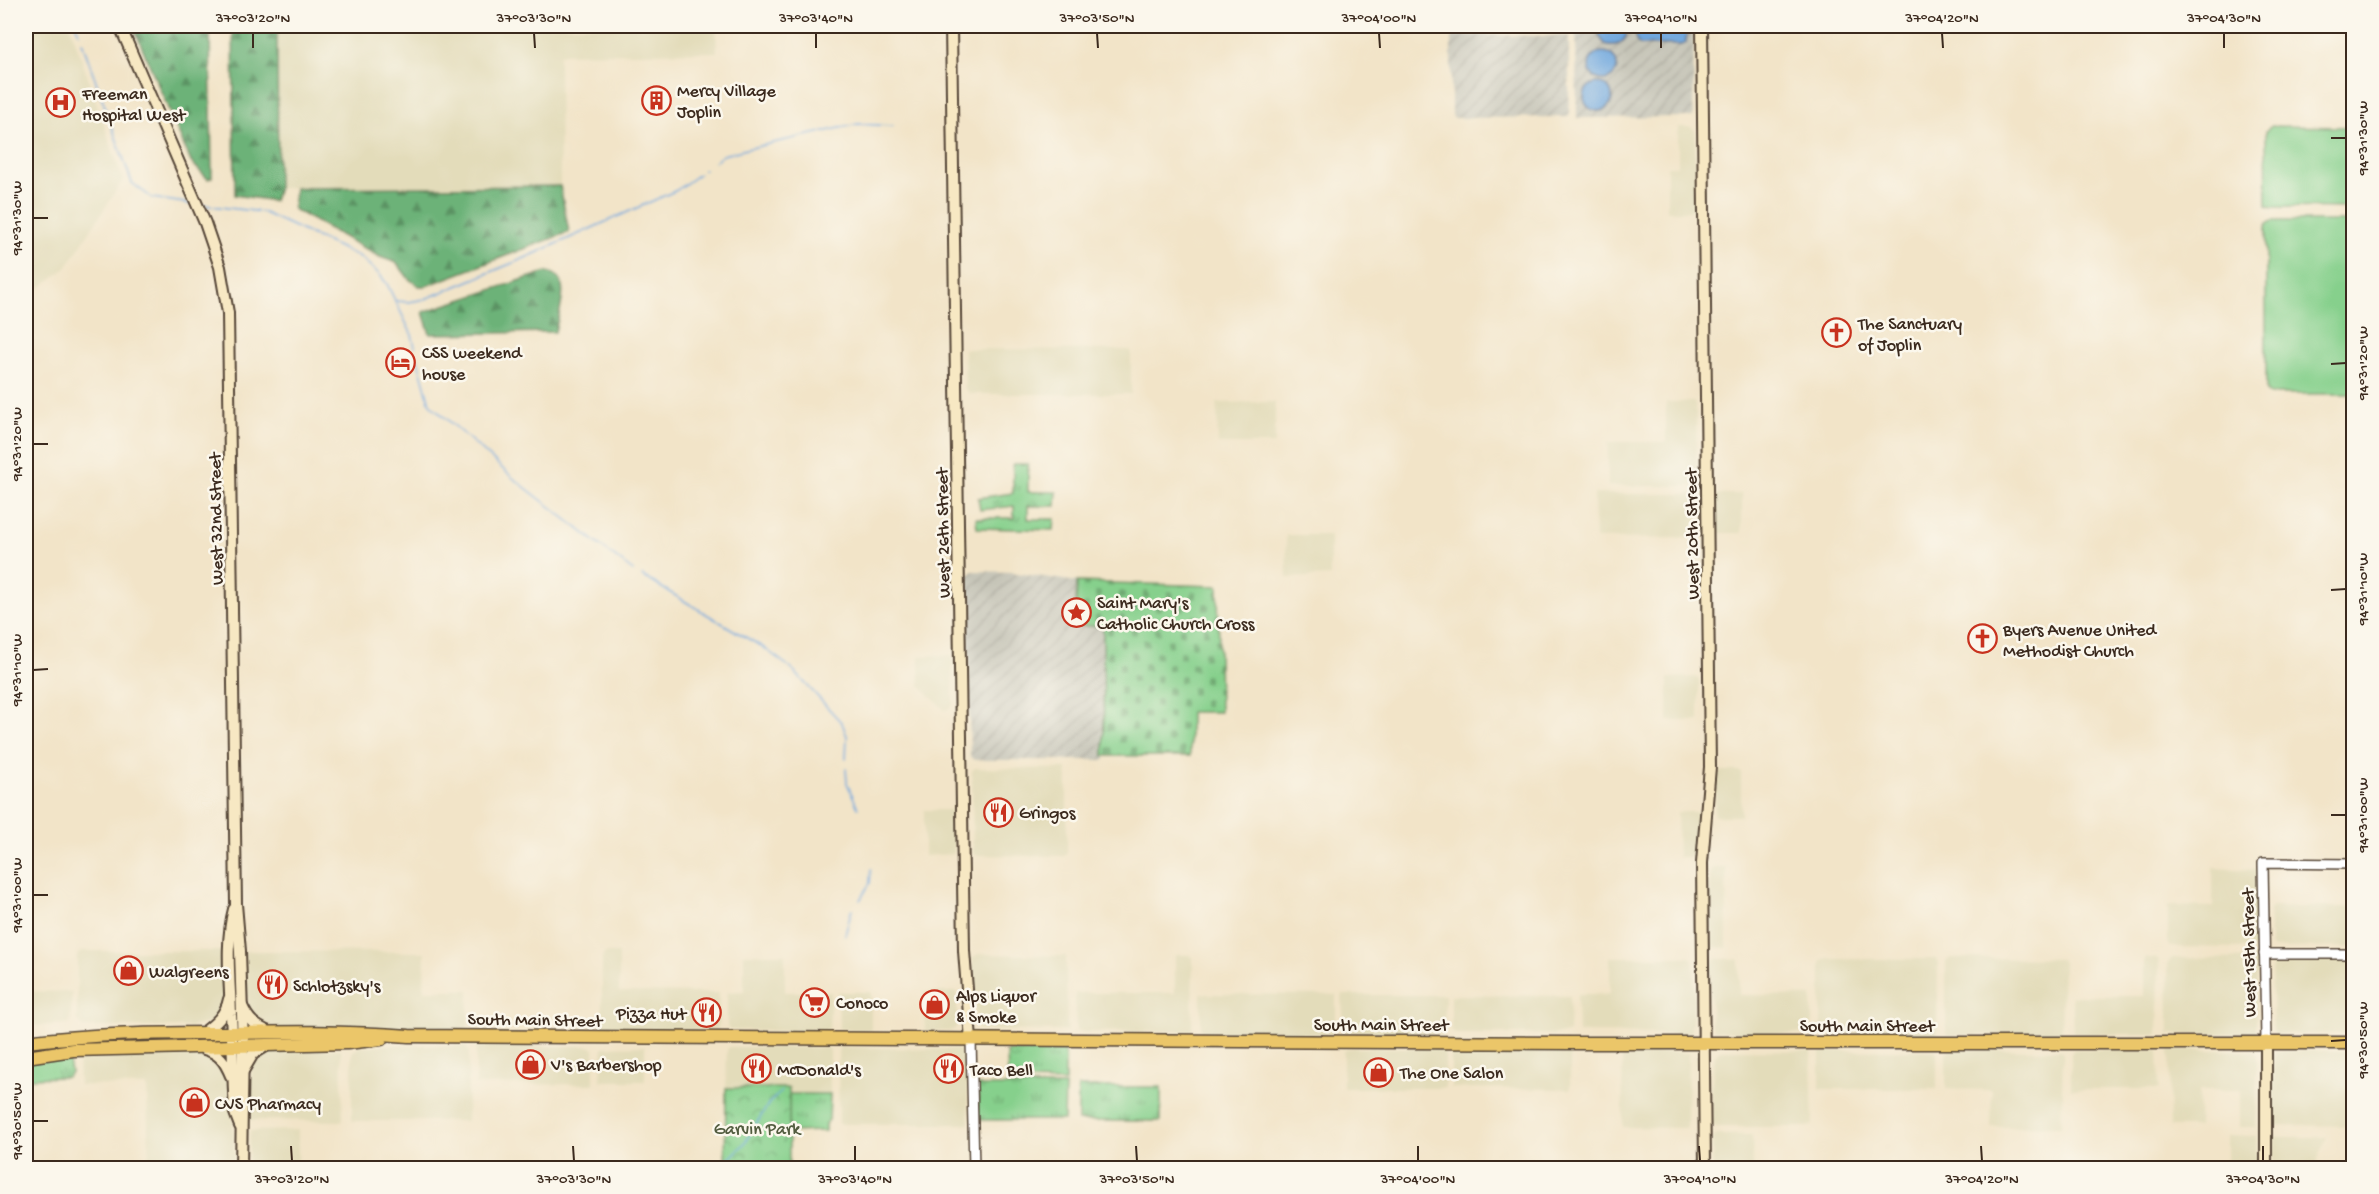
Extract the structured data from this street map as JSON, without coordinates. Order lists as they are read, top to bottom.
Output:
{
  "streets": {
    "main road": [
      "West 32nd Street",
      "West 26th Street",
      "West 20th Street",
      "South Main Street"
    ],
    "street": ["West 15th Street"]
  },
  "crossings": [
    ["West 32nd Street", "South Main Street"],
    ["West 26th Street", "South Main Street"],
    ["West 20th Street", "South Main Street"],
    ["West 15th Street", "South Main Street"]
  ],
  "parks": ["Garvin Park"],
  "places": {
    "building": ["Mercy Village Joplin"],
    "hospital": ["Freeman Hospital West"],
    "church": ["The Sanctuary of Joplin", "Byers Avenue United Methodist Church"],
    "hotel": ["CSS weekend house"],
    "place": ["Saint Mary's Catholic Church Cross"],
    "restaurant": [
      "Gringos",
      "Schlotzsky's",
      "Pizza Hut",
      "McDonald's",
      "Taco Bell"
    ],
    "shop": [
      "Walgreens",
      "Alps Liquor & Smoke",
      "V's Barbershop",
      "The One Salon",
      "CVS Pharmacy"
    ],
    "supermarket": ["Conoco"]
  },
  "coordinates": [
    "37°03'20\"N",
    "37°03'30\"N",
    "37°03'40\"N",
    "37°03'50\"N",
    "37°04'00\"N",
    "37°04'10\"N",
    "37°04'20\"N",
    "37°04'30\"N",
    "94°31'30\"W",
    "94°31'20\"W",
    "94°31'10\"W",
    "94°31'00\"W",
    "94°30'50\"W"
  ]
}
